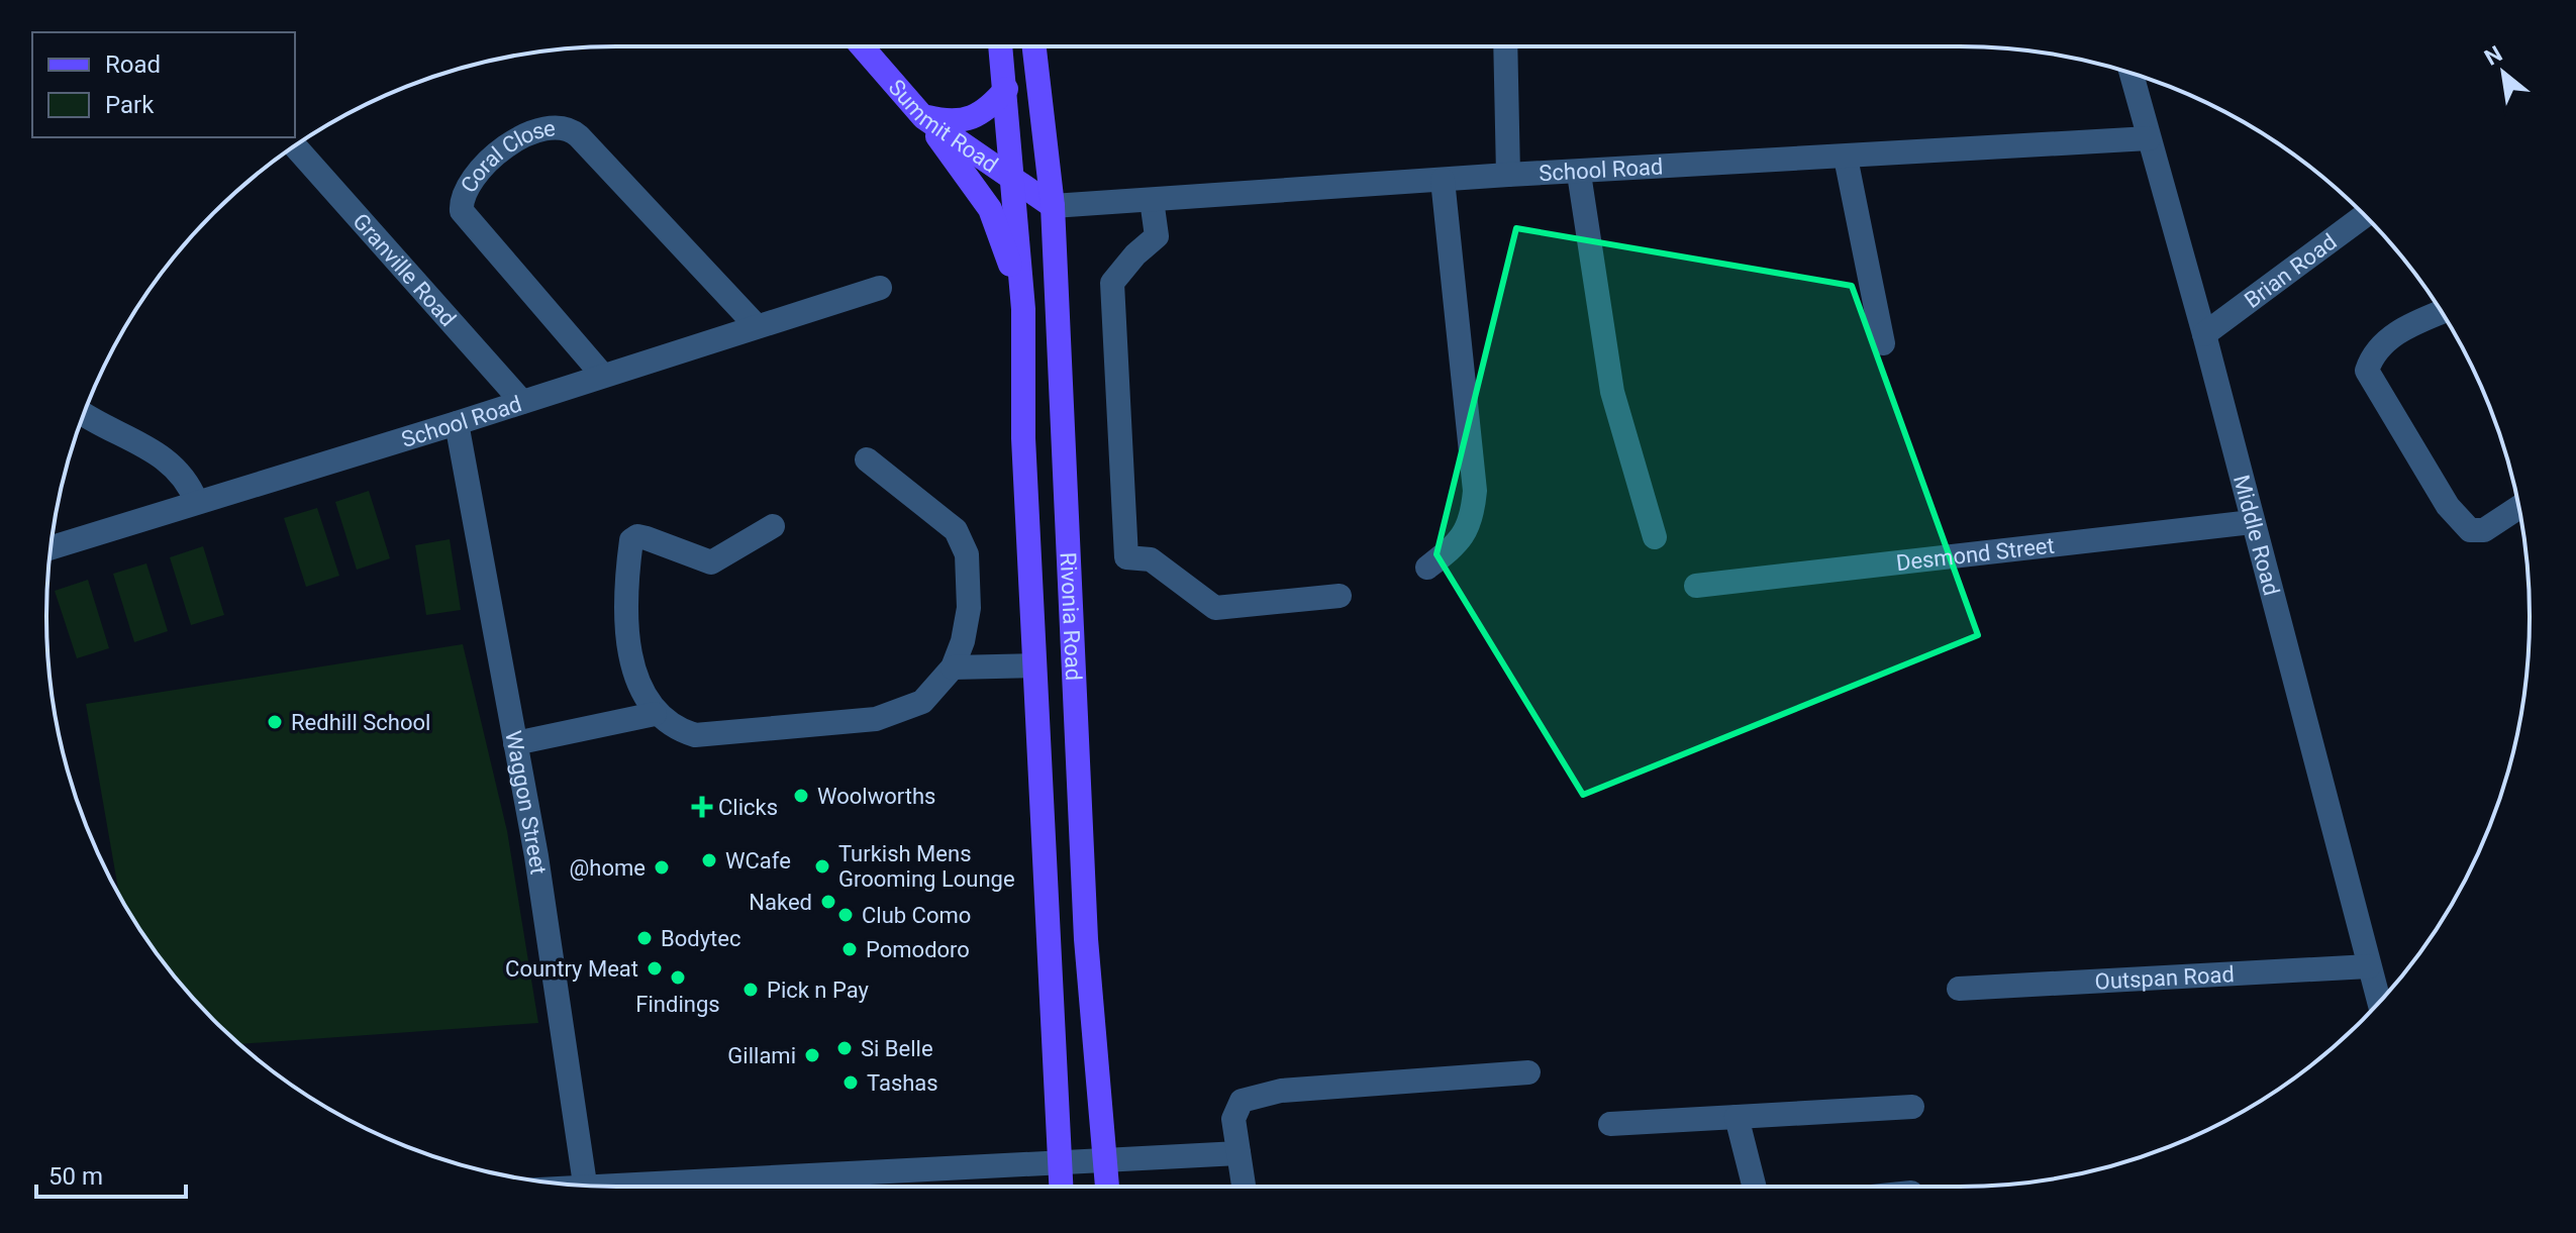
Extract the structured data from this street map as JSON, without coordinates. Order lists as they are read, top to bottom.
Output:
{
  "streets": {
    "main road": ["Summit Road", "Rivonia Road"],
    "street": [
      "Coral Close",
      "School Road",
      "Granville Road",
      "Brian Road",
      "Middle Road",
      "Desmond Street",
      "Waggon Street",
      "Outspan Road"
    ]
  },
  "crossings": [
    ["Summit Road", "School Road"],
    ["Summit Road", "Rivonia Road"],
    ["Coral Close", "School Road"],
    ["School Road", "Granville Road"],
    ["School Road", "Middle Road"],
    ["School Road", "Rivonia Road"],
    ["School Road", "Waggon Street"],
    ["Brian Road", "Middle Road"],
    ["Middle Road", "Desmond Street"],
    ["Middle Road", "Outspan Road"]
  ],
  "places": {
    "other": [
      "Redhill School",
      "Woolworths",
      "WCafe",
      "Turkish Mens Grooming Lounge",
      "@home",
      "Naked",
      "Club Como",
      "Bodytec",
      "Pomodoro",
      "Country Meat",
      "Findings",
      "Pick n Pay",
      "Si Belle",
      "Gillami",
      "Tashas"
    ],
    "health": ["Clicks"]
  },
  "legend": ["Road", "Park"],
  "scale_bar": "50 m",
  "north": "top left"
}
